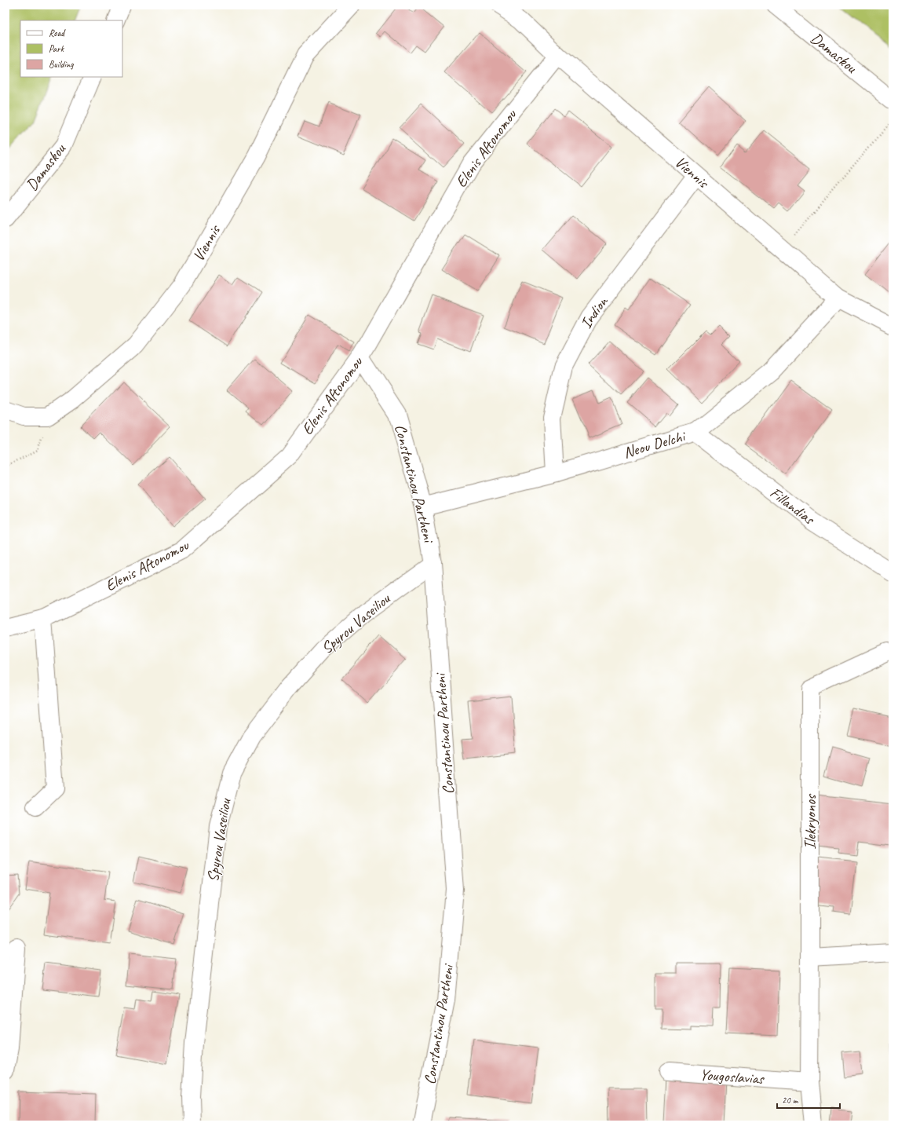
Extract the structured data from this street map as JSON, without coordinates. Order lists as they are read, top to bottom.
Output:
{
  "streets": {
    "street": [
      "Damaskou",
      "Elenis Aftonomou",
      "Viennis",
      "Indion",
      "Neou Delchi",
      "Constantinou Partheni",
      "Fillandias",
      "Spyrou Vaseiliou",
      "Ilekryonos",
      "Yougoslavias"
    ]
  },
  "crossings": [
    ["Elenis Aftonomou", "Viennis"],
    ["Elenis Aftonomou", "Constantinou Partheni"],
    ["Viennis", "Indion"],
    ["Viennis", "Neou Delchi"],
    ["Indion", "Neou Delchi"],
    ["Neou Delchi", "Constantinou Partheni"],
    ["Neou Delchi", "Fillandias"],
    ["Constantinou Partheni", "Spyrou Vaseiliou"]
  ],
  "legend": ["Road", "Park", "Building"],
  "scale_bar": "20 m"
}
